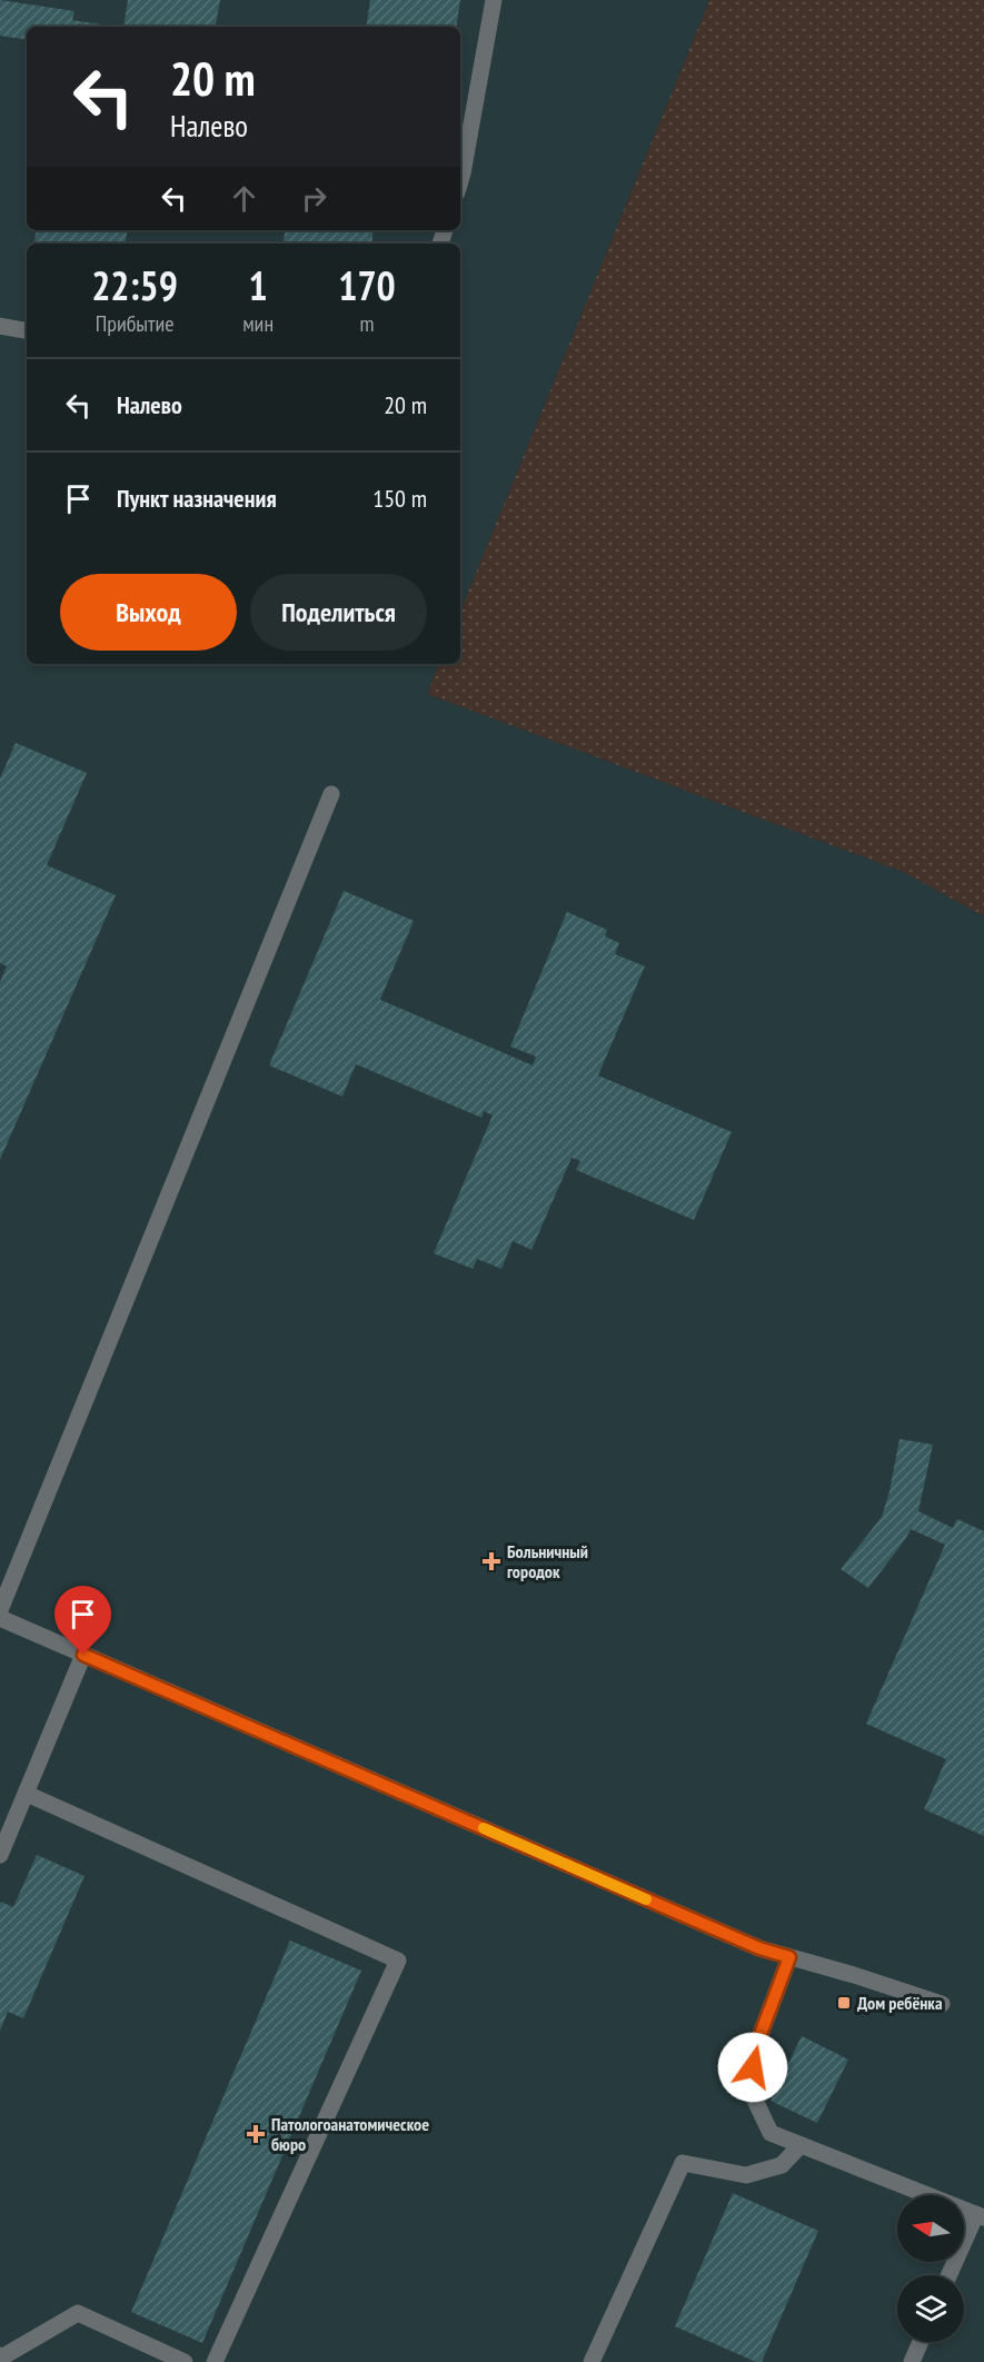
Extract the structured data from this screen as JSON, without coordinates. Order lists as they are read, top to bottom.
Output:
{
  "places": {
    "health": ["Больничный городок", "Патологоанатомическое бюро"],
    "transit": ["Дом ребёнка"]
  },
  "north": "left",
  "page": {
    "turn": ["20 m", "Налево"],
    "eta": [
      "22:59",
      "Прибытие",
      "1",
      "мин",
      "170",
      "m"
    ],
    "list": [
      {
        "name": "Налево",
        "value": "20 m"
      },
      {
        "name": "Пункт назначения",
        "value": "150 m"
      }
    ],
    "buttons": ["Выход", "Поделиться"]
  }
}
